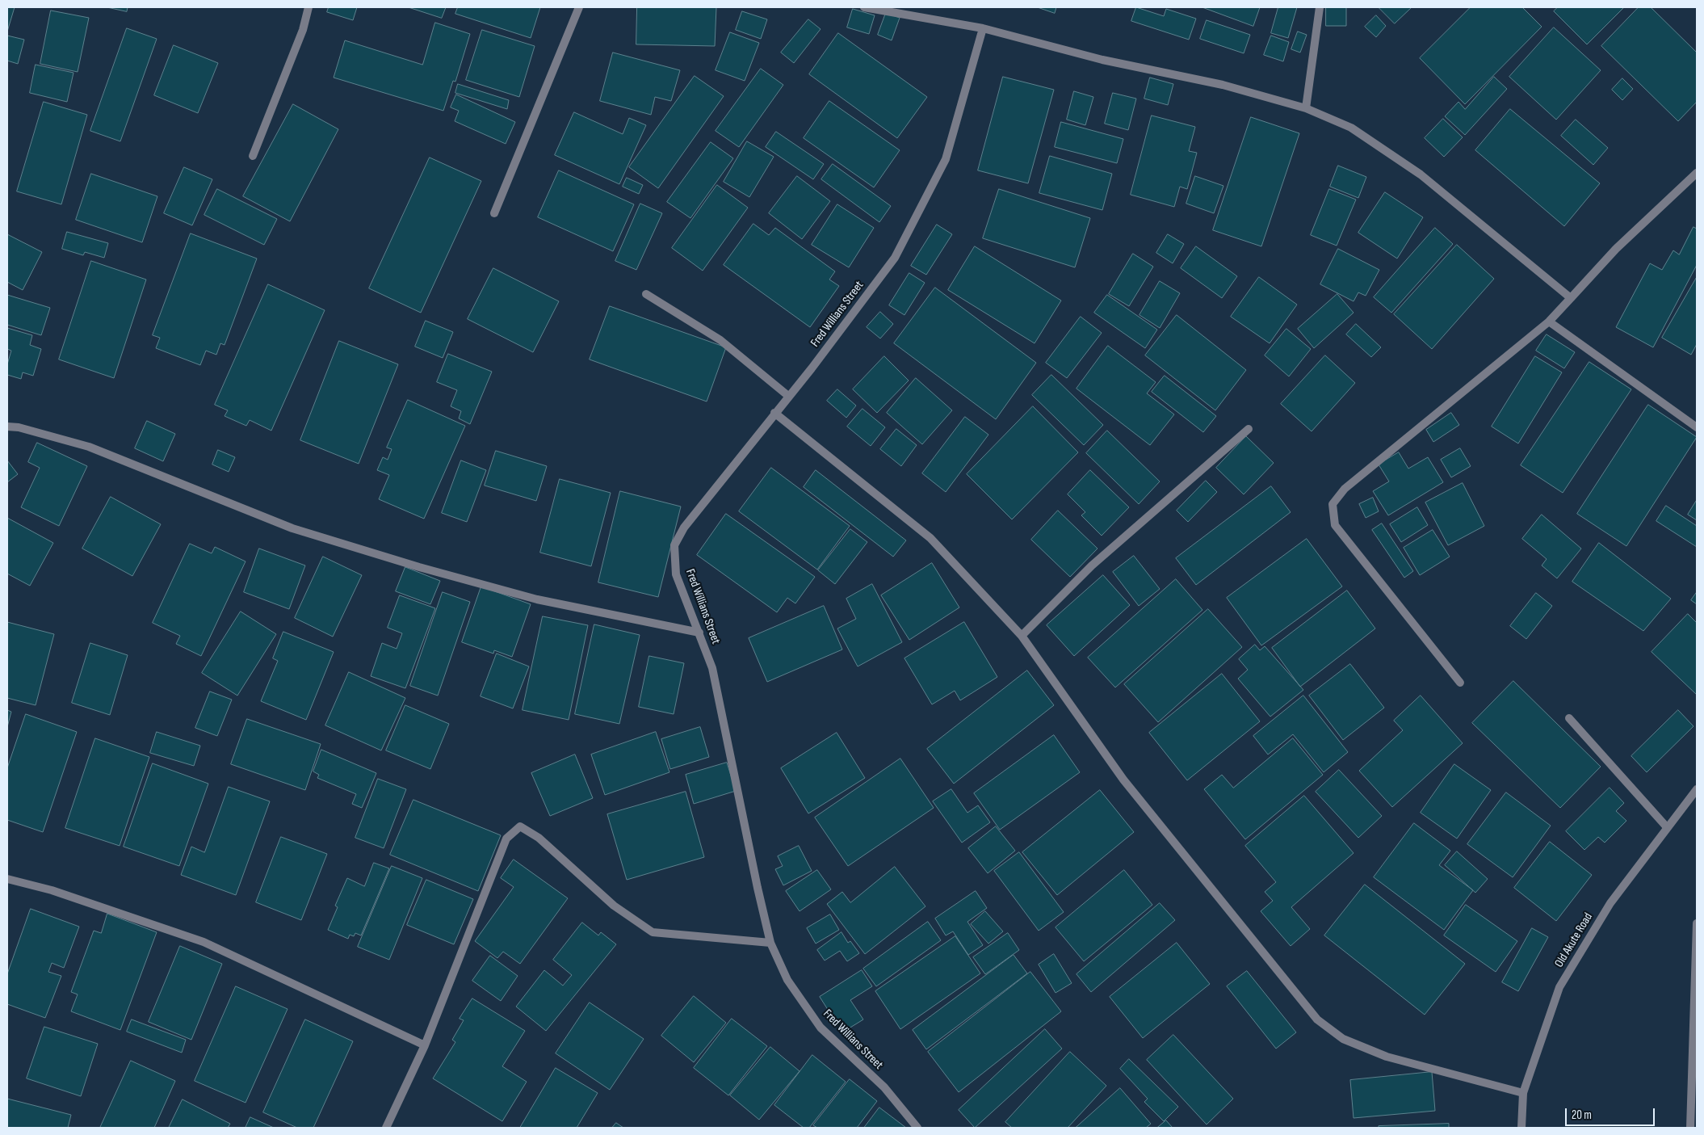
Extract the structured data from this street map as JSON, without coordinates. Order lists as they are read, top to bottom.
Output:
{
  "streets": {
    "street": ["Fred Willians Street", "Old Akute Road"]
  },
  "scale_bar": "20 m"
}
